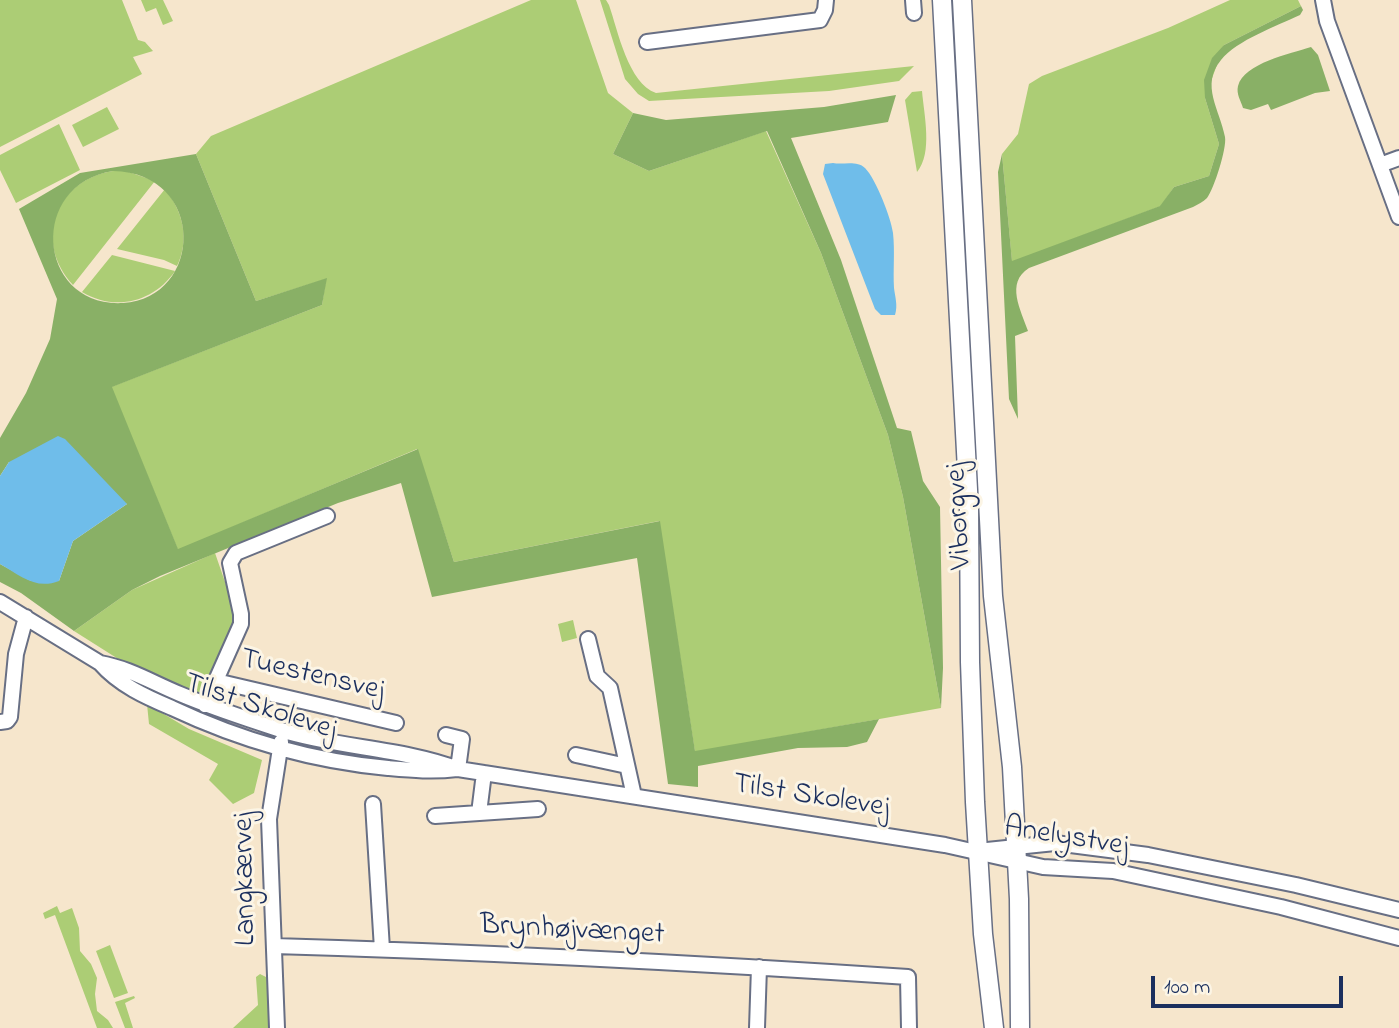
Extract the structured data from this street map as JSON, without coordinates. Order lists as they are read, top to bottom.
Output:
{
  "streets": {
    "main road": ["Viborgvej"],
    "street": [
      "Tuestensvej",
      "Tilst Skolevej",
      "Anelystvej",
      "Langkærvej",
      "Brynhøjvænget"
    ]
  },
  "crossings": [
    ["Viborgvej", "Tilst Skolevej"],
    ["Viborgvej", "Anelystvej"],
    ["Tuestensvej", "Tilst Skolevej"],
    ["Tilst Skolevej", "Anelystvej"],
    ["Tilst Skolevej", "Langkærvej"],
    ["Langkærvej", "Brynhøjvænget"]
  ],
  "scale_bar": "100 m"
}
